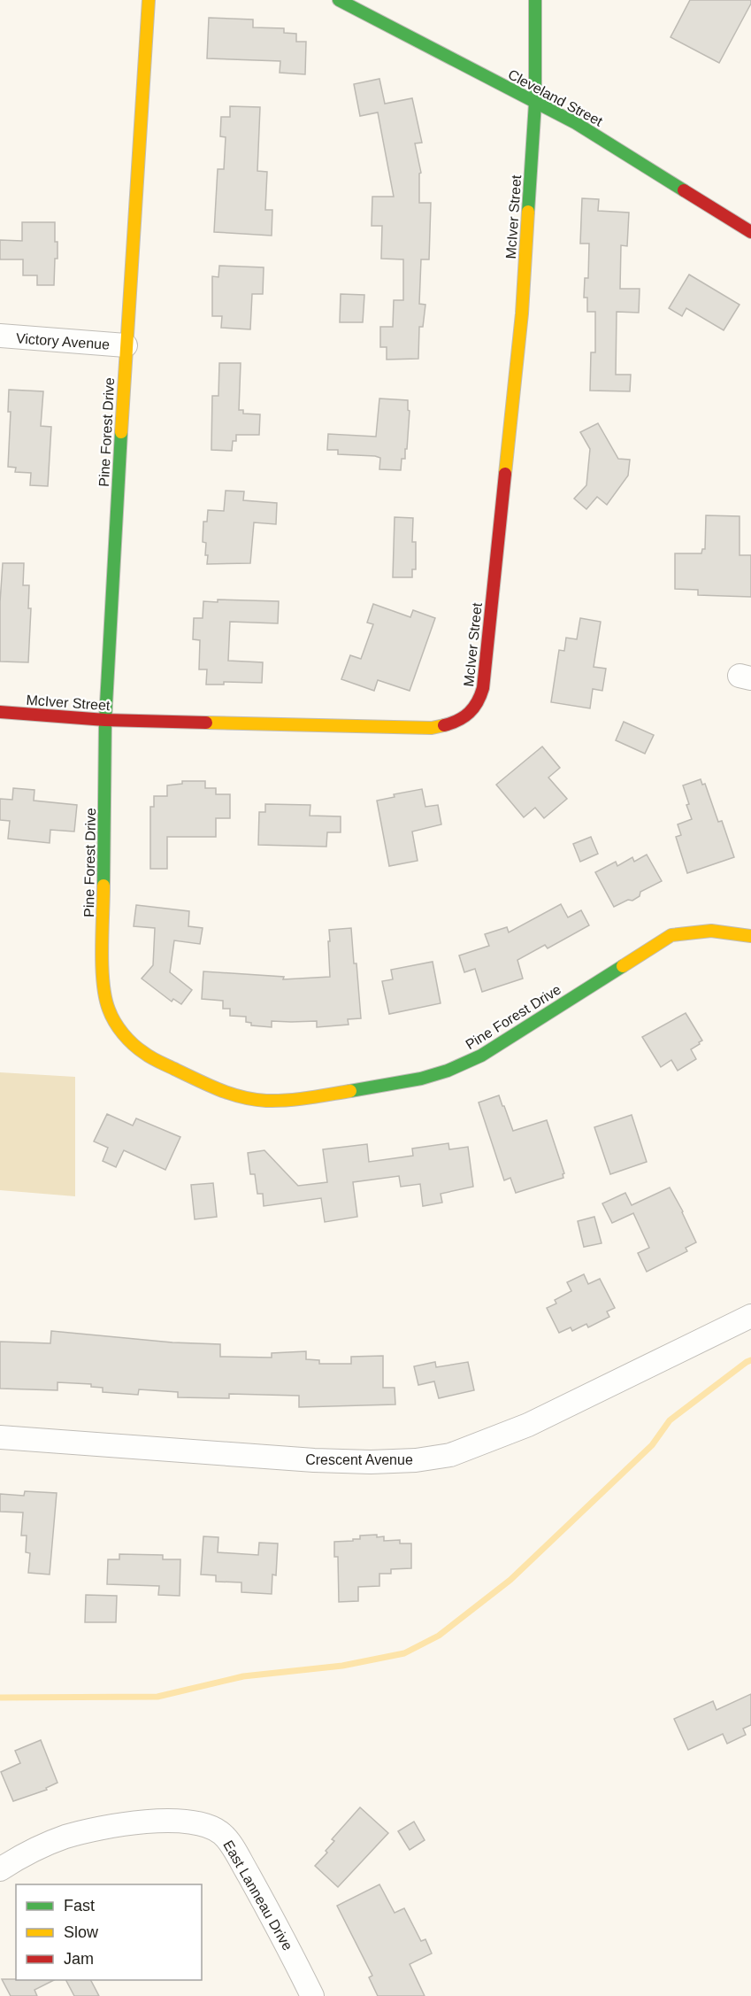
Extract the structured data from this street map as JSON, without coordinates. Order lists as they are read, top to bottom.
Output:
{
  "streets": {
    "street": [
      "Cleveland Street",
      "McIver Street",
      "Victory Avenue",
      "Pine Forest Drive",
      "Crescent Avenue",
      "East Lanneau Drive"
    ]
  },
  "crossings": [
    ["Cleveland Street", "McIver Street"],
    ["McIver Street", "Pine Forest Drive"],
    ["Victory Avenue", "Pine Forest Drive"]
  ],
  "legend": ["Fast", "Slow", "Jam"]
}
